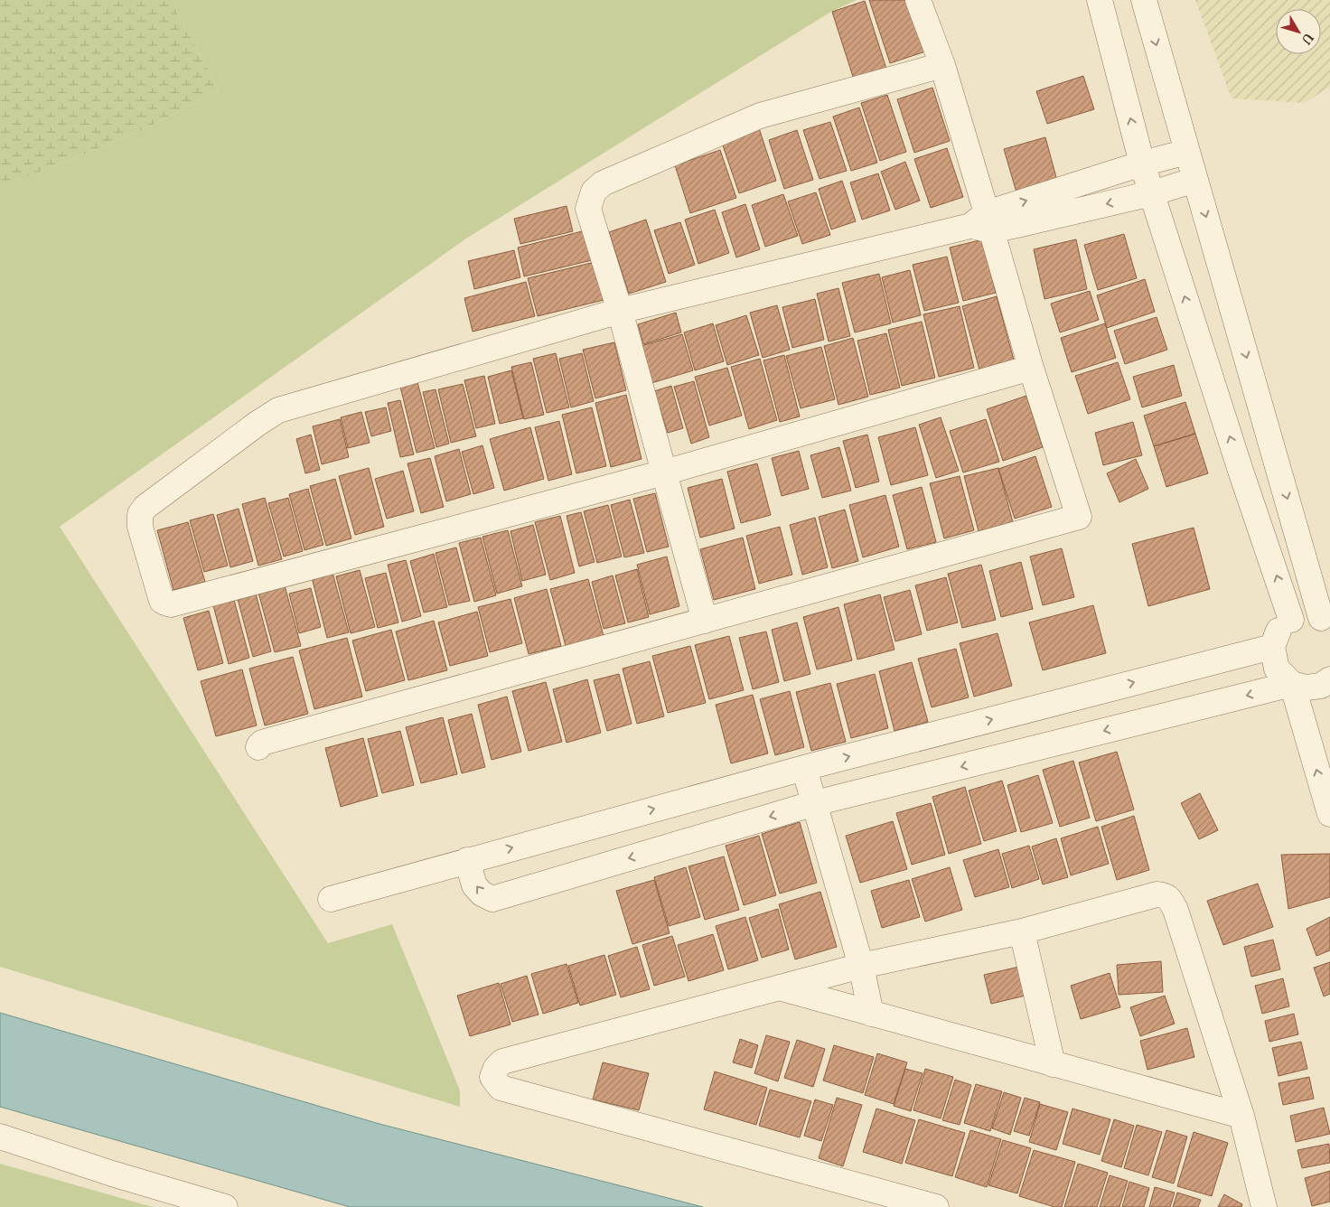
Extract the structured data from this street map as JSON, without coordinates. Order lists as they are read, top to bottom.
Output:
{
  "north": "bottom right"
}
